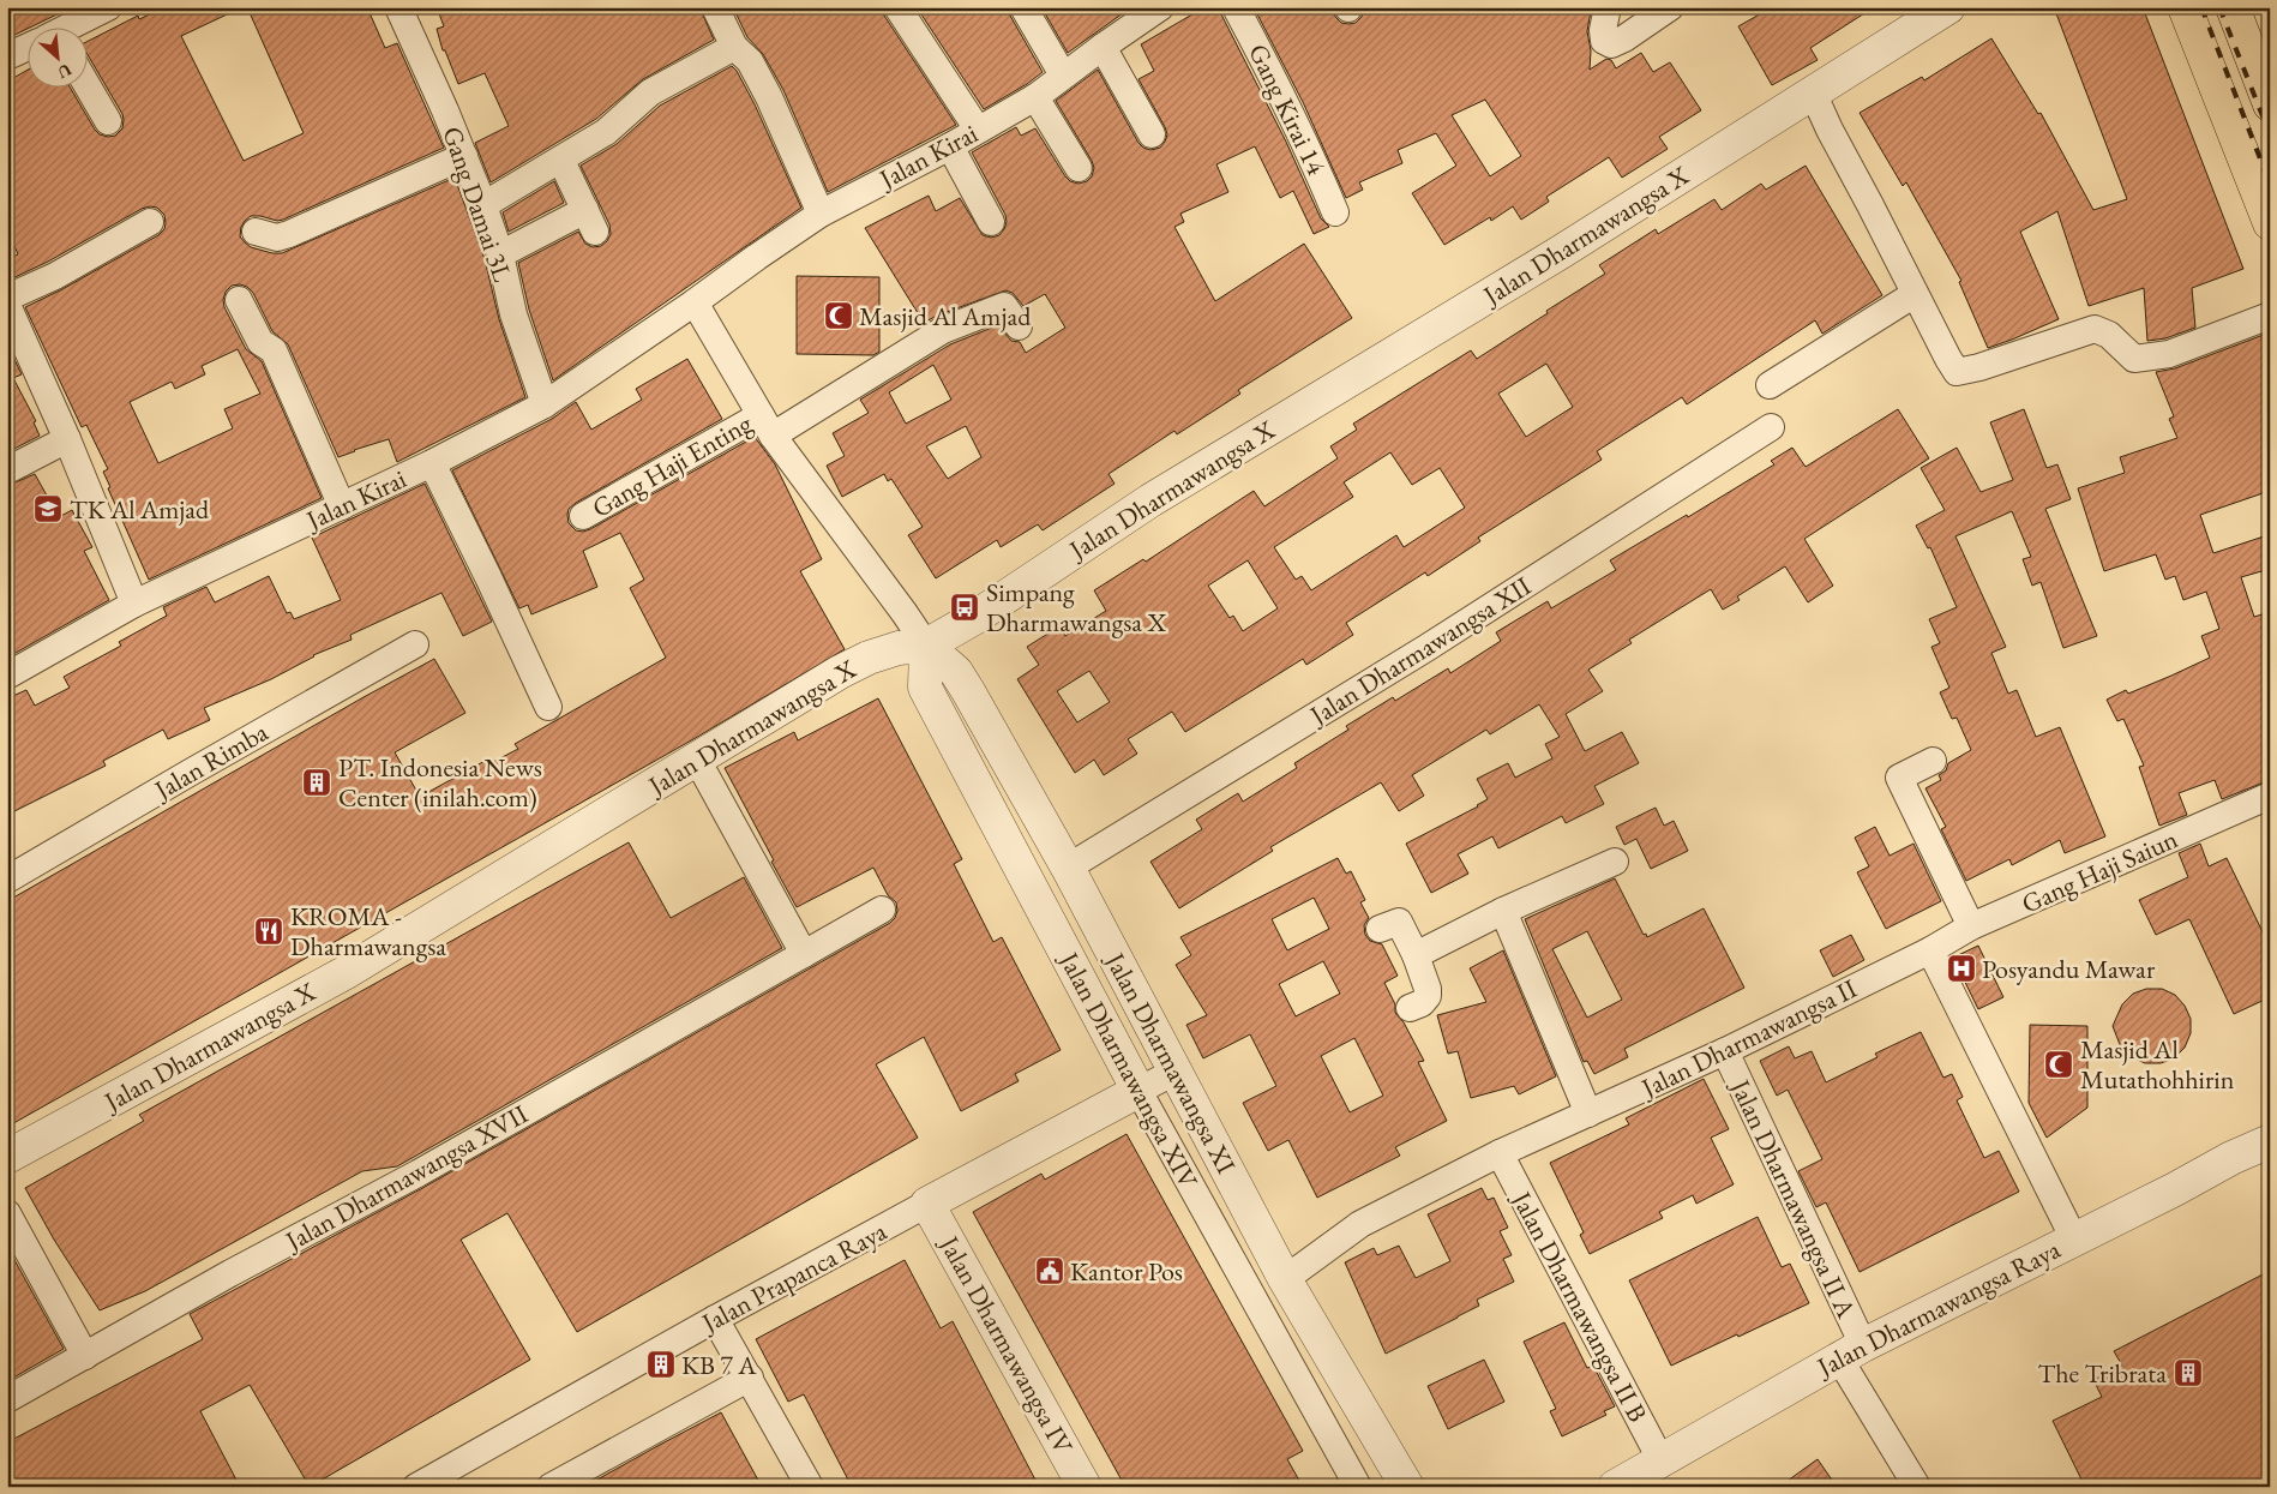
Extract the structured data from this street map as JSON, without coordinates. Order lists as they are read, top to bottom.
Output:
{
  "streets": {
    "street": [
      "Gang Kirai 14",
      "Jalan Kirai",
      "Gang Damai 3L",
      "Jalan Dharmawangsa X",
      "Gang Haji Enting",
      "Jalan Dharmawangsa XII",
      "Jalan Rimba",
      "Gang Haji Saiun",
      "Jalan Dharmawangsa II",
      "Jalan Dharmawangsa XI",
      "Jalan Dharmawangsa XIV",
      "Jalan Dharmawangsa XVII",
      "Jalan Dharmawangsa II A",
      "Jalan Prapanca Raya",
      "Jalan Dharmawangsa II B",
      "Jalan Dharmawangsa Raya",
      "Jalan Dharmawangsa IV"
    ]
  },
  "crossings": [
    ["Jalan Kirai", "Gang Damai 3L"],
    ["Jalan Dharmawangsa X", "Jalan Dharmawangsa XI"],
    ["Jalan Dharmawangsa X", "Jalan Dharmawangsa XIV"],
    ["Jalan Dharmawangsa XII", "Jalan Dharmawangsa XI"],
    ["Gang Haji Saiun", "Jalan Dharmawangsa II"],
    ["Jalan Dharmawangsa II", "Jalan Dharmawangsa XI"],
    ["Jalan Dharmawangsa II", "Jalan Dharmawangsa II A"],
    ["Jalan Dharmawangsa II", "Jalan Dharmawangsa II B"],
    ["Jalan Dharmawangsa XI", "Jalan Dharmawangsa XIV"],
    ["Jalan Dharmawangsa XI", "Jalan Prapanca Raya"],
    ["Jalan Dharmawangsa XIV", "Jalan Prapanca Raya"],
    ["Jalan Dharmawangsa II A", "Jalan Dharmawangsa Raya"],
    ["Jalan Prapanca Raya", "Jalan Dharmawangsa IV"],
    ["Jalan Dharmawangsa II B", "Jalan Dharmawangsa Raya"]
  ],
  "places": {
    "mosque": ["Masjid Al Amjad", "Masjid Al Mutathohhirin"],
    "school or university": ["TK Al Amjad"],
    "bus stop": ["Simpang Dharmawangsa X"],
    "building": ["PT. Indonesia News Center (inilah.com)", "KB 7 A", "The Tribrata"],
    "restaurant": ["KROMA - Dharmawangsa"],
    "hospital": ["Posyandu Mawar"],
    "public building": ["Kantor Pos"]
  },
  "north": "bottom right"
}
